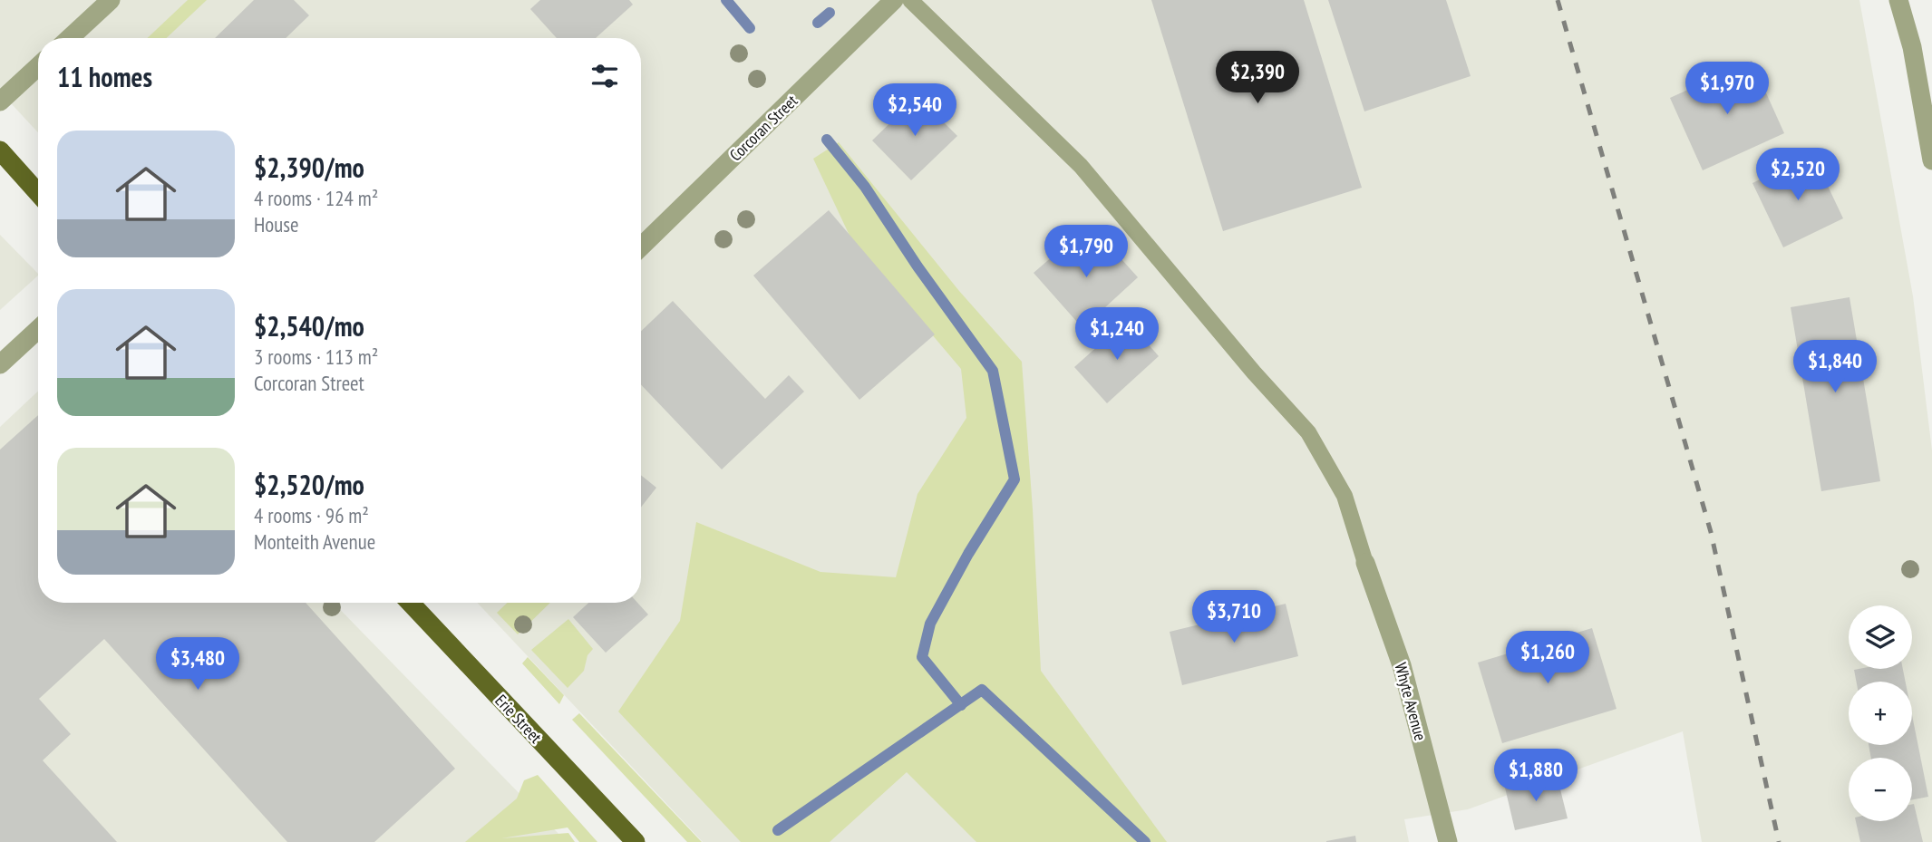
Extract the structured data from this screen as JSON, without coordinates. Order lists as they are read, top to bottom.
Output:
{
  "streets": {
    "main road": ["Erie Street"],
    "street": ["Corcoran Street", "Whyte Avenue"]
  },
  "page": {
    "heading": "11 homes",
    "price": [
      "$2,390",
      "$1,970",
      "$2,540",
      "$2,520",
      "$1,790",
      "$1,240",
      "$1,840",
      "$3,710",
      "$1,260",
      "$3,480",
      "$1,880"
    ],
    "list": [
      {
        "name": "$2,390/mo",
        "note": "4 rooms · 124 m² · House"
      },
      {
        "name": "$2,540/mo",
        "note": "3 rooms · 113 m² · Corcoran Street"
      },
      {
        "name": "$2,520/mo",
        "note": "4 rooms · 96 m² · Monteith Avenue"
      }
    ],
    "map_buttons": ["+", "−"]
  }
}
